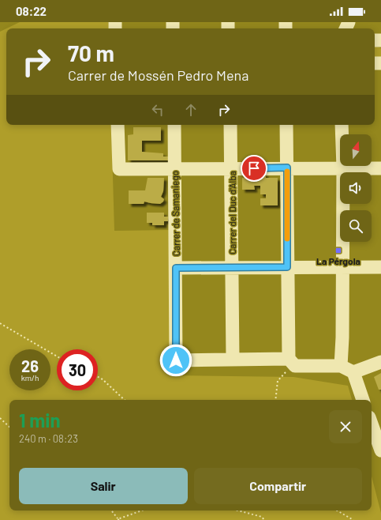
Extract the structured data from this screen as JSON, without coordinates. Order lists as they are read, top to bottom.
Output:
{
  "streets": {
    "street": ["Carrer del Duc d'Alba", "Carrer de Samaniego"]
  },
  "crossings": [
    ["Carrer del Duc d'Alba", "Carrer de Samaniego"]
  ],
  "places": {
    "transit": ["La Pérgola"]
  },
  "north": "top",
  "page": {
    "status": "08:22",
    "turn": ["70 m", "Carrer de Mossén Pedro Mena"],
    "speed": "26 km/h",
    "limit": "30",
    "heading": ["1 min", "240 m · 08:23"],
    "buttons": ["Salir", "Compartir"]
  }
}
